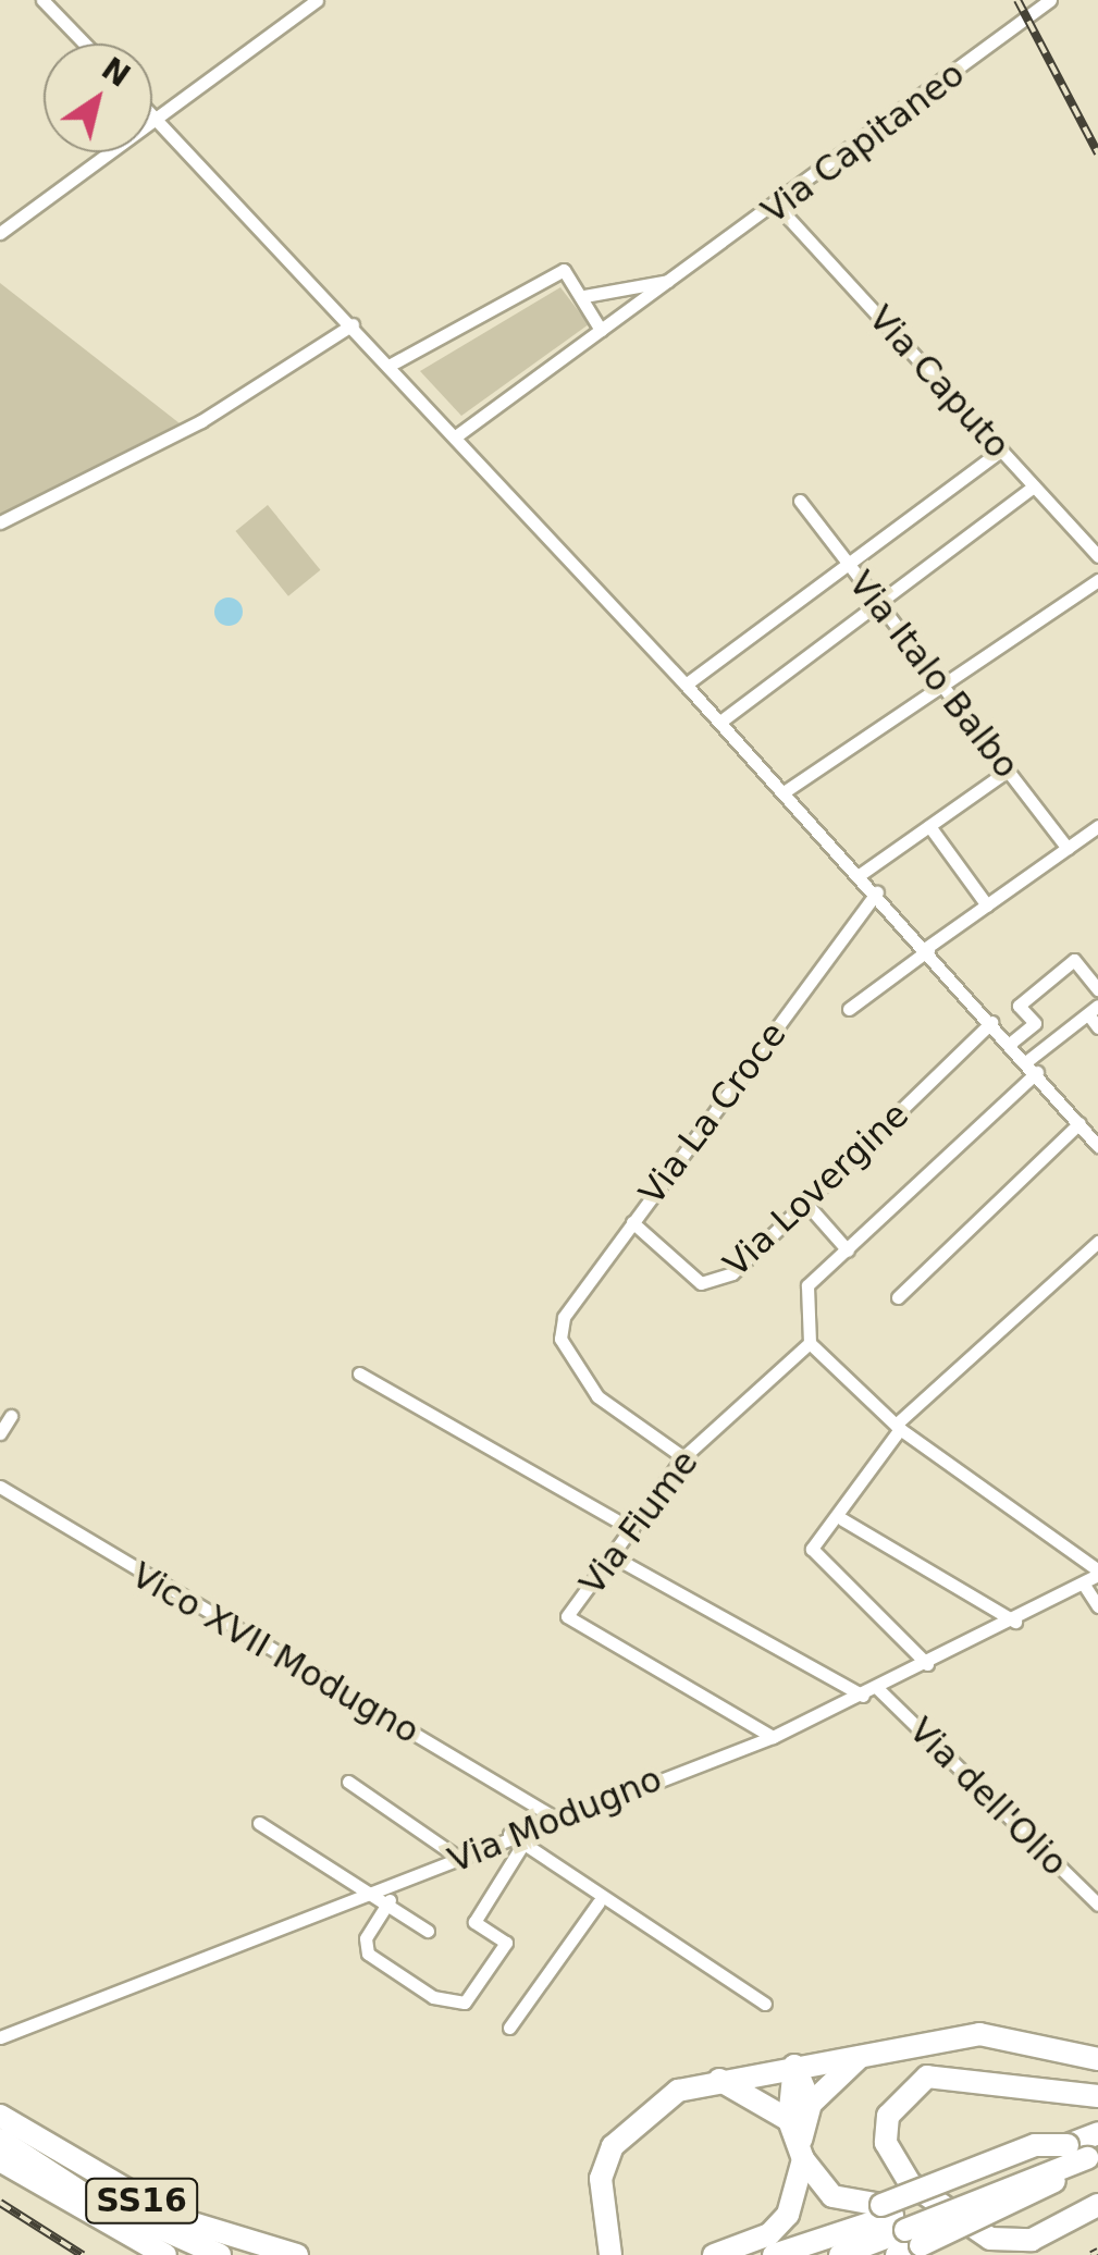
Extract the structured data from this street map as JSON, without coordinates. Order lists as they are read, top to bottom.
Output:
{
  "streets": {
    "highway": ["SS16"],
    "street": [
      "Via Capitaneo",
      "Via Caputo",
      "Via Italo Balbo",
      "Via La Croce",
      "Via Lovergine",
      "Via Fiume",
      "Vico XVII Modugno",
      "Via dell'Olio",
      "Via Modugno"
    ]
  },
  "crossings": [
    ["Via Capitaneo", "Via Caputo"],
    ["Via La Croce", "Via Lovergine"],
    ["Via La Croce", "Via Fiume"],
    ["Via Fiume", "Via Modugno"],
    ["Vico XVII Modugno", "Via Modugno"],
    ["Via dell'Olio", "Via Modugno"]
  ],
  "north": "top right"
}
